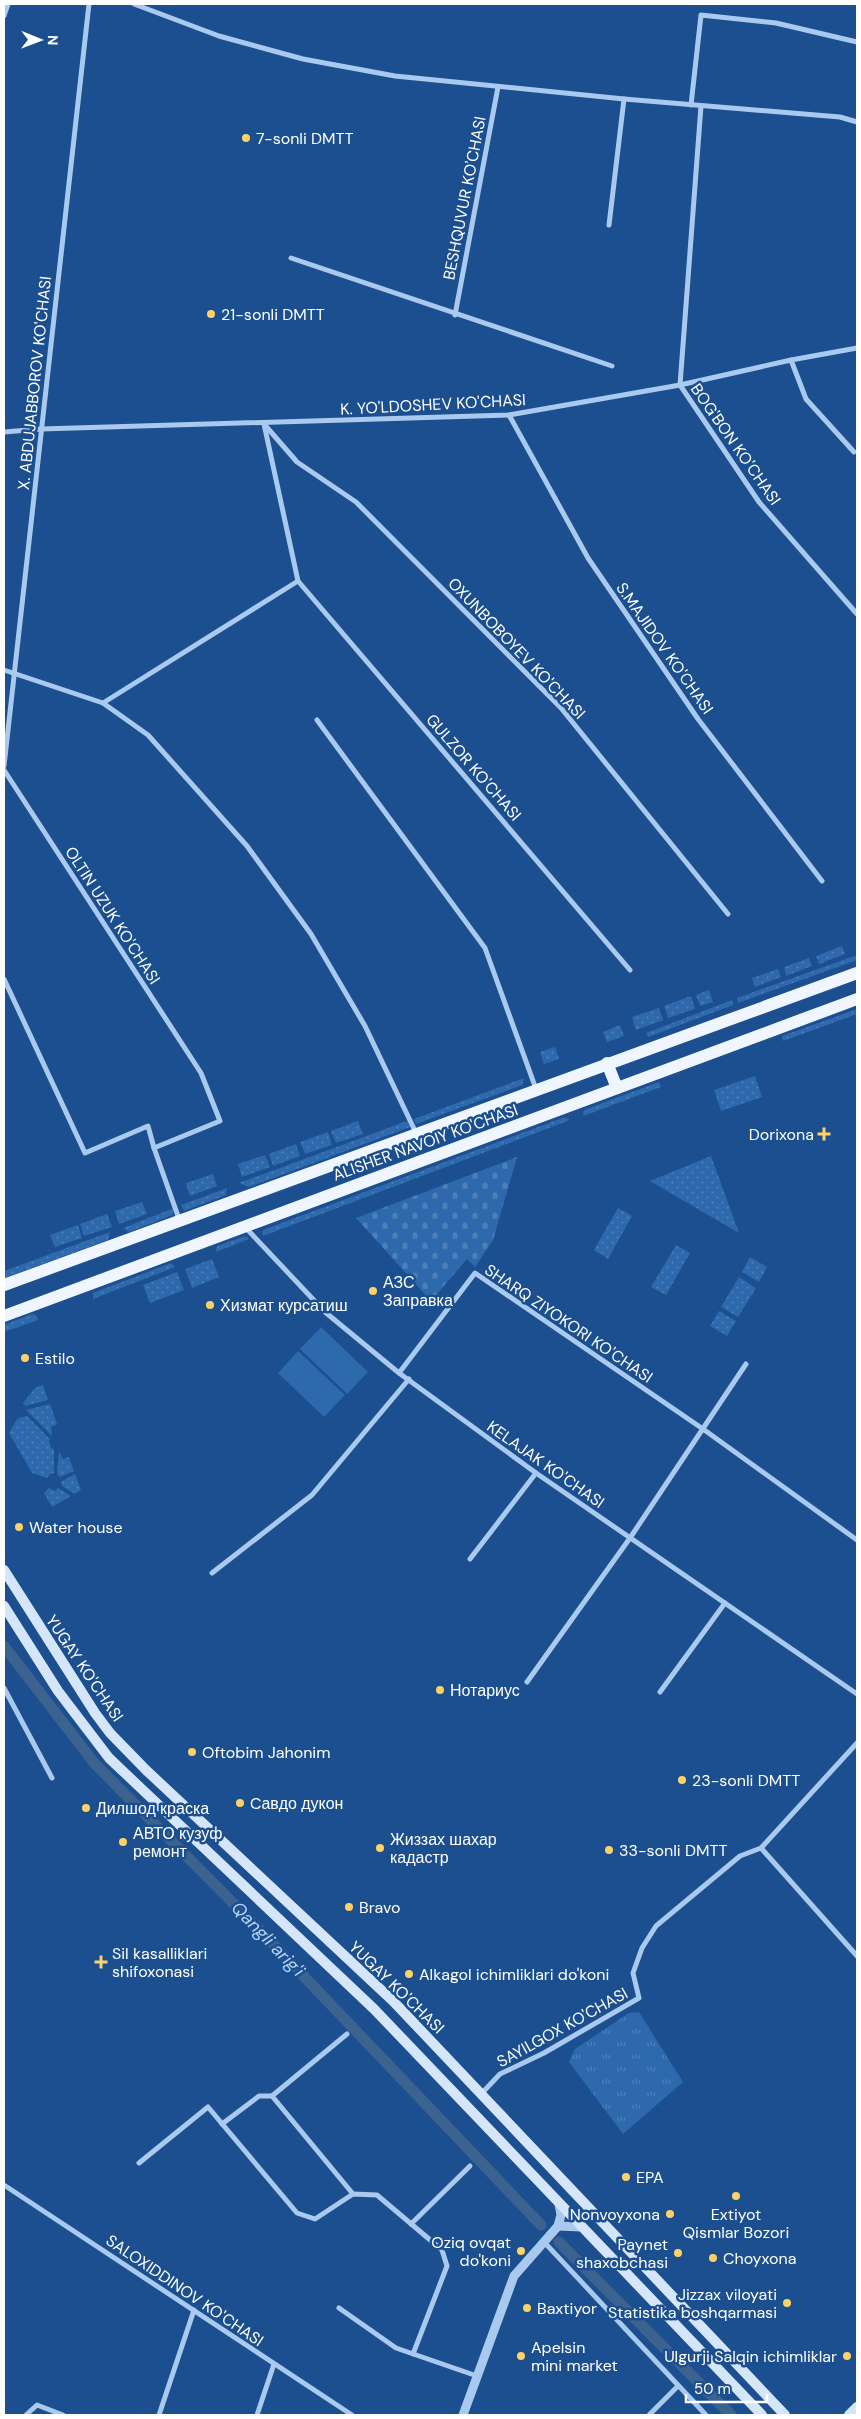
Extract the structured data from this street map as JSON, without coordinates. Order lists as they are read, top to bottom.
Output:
{
  "streets": {
    "main road": ["ALISHER NAVOIY KO'CHASI", "YUGAY KO'CHASI"],
    "street": [
      "BESHQUVUR KO'CHASI",
      "X. ABDUJABBOROV KO'CHASI",
      "K. YO'LDOSHEV KO'CHASI",
      "BOG'BON KO'CHASI",
      "OXUNBOBOYEV KO'CHASI",
      "S.MAJIDOV KO'CHASI",
      "GULZOR KO'CHASI",
      "OLTIN UZUK KO'CHASI",
      "SHARQ ZIYOKORI KO'CHASI",
      "KELAJAK KO'CHASI",
      "SAYILGOX KO'CHASI",
      "SALOXIDDINOV KO'CHASI"
    ]
  },
  "crossings": [
    ["X. ABDUJABBOROV KO'CHASI", "K. YO'LDOSHEV KO'CHASI"],
    ["K. YO'LDOSHEV KO'CHASI", "BOG'BON KO'CHASI"],
    ["K. YO'LDOSHEV KO'CHASI", "OXUNBOBOYEV KO'CHASI"],
    ["K. YO'LDOSHEV KO'CHASI", "S.MAJIDOV KO'CHASI"],
    ["K. YO'LDOSHEV KO'CHASI", "GULZOR KO'CHASI"],
    ["OXUNBOBOYEV KO'CHASI", "GULZOR KO'CHASI"],
    ["ALISHER NAVOIY KO'CHASI", "KELAJAK KO'CHASI"],
    ["SHARQ ZIYOKORI KO'CHASI", "KELAJAK KO'CHASI"],
    ["YUGAY KO'CHASI", "SAYILGOX KO'CHASI"]
  ],
  "water": ["Qangli arig'i"],
  "places": {
    "other": [
      "7-sonli DMTT",
      "21-sonli DMTT",
      "АЗС Заправка",
      "Хизмат курсатиш",
      "Estilo",
      "Water house",
      "Нотариус",
      "Oftobim Jahonim",
      "23-sonli DMTT",
      "Cавдо дукон",
      "Дилшод краска",
      "АВТО кузуф ремонт",
      "Жиззах шахар кадастр",
      "33-sonli DMTT",
      "Bravo",
      "Alkagol ichimliklari do'koni",
      "EPA",
      "Extiyot Qismlar Bozori",
      "Nonvoyxona",
      "Oziq ovqat do'koni",
      "Paynet shaxobchasi",
      "Choyxona",
      "Jizzax viloyati Statistika boshqarmasi",
      "Baxtiyor",
      "Apelsin mini market",
      "Ulgurji Salqin ichimliklar"
    ],
    "health": ["Dorixona", "Sil kasalliklari shifoxonasi"]
  },
  "scale_bar": "50 m",
  "north": "right"
}
